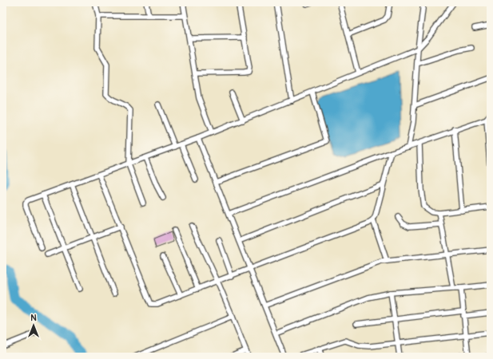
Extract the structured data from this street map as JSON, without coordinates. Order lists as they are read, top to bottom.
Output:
{
  "north": "top"
}
